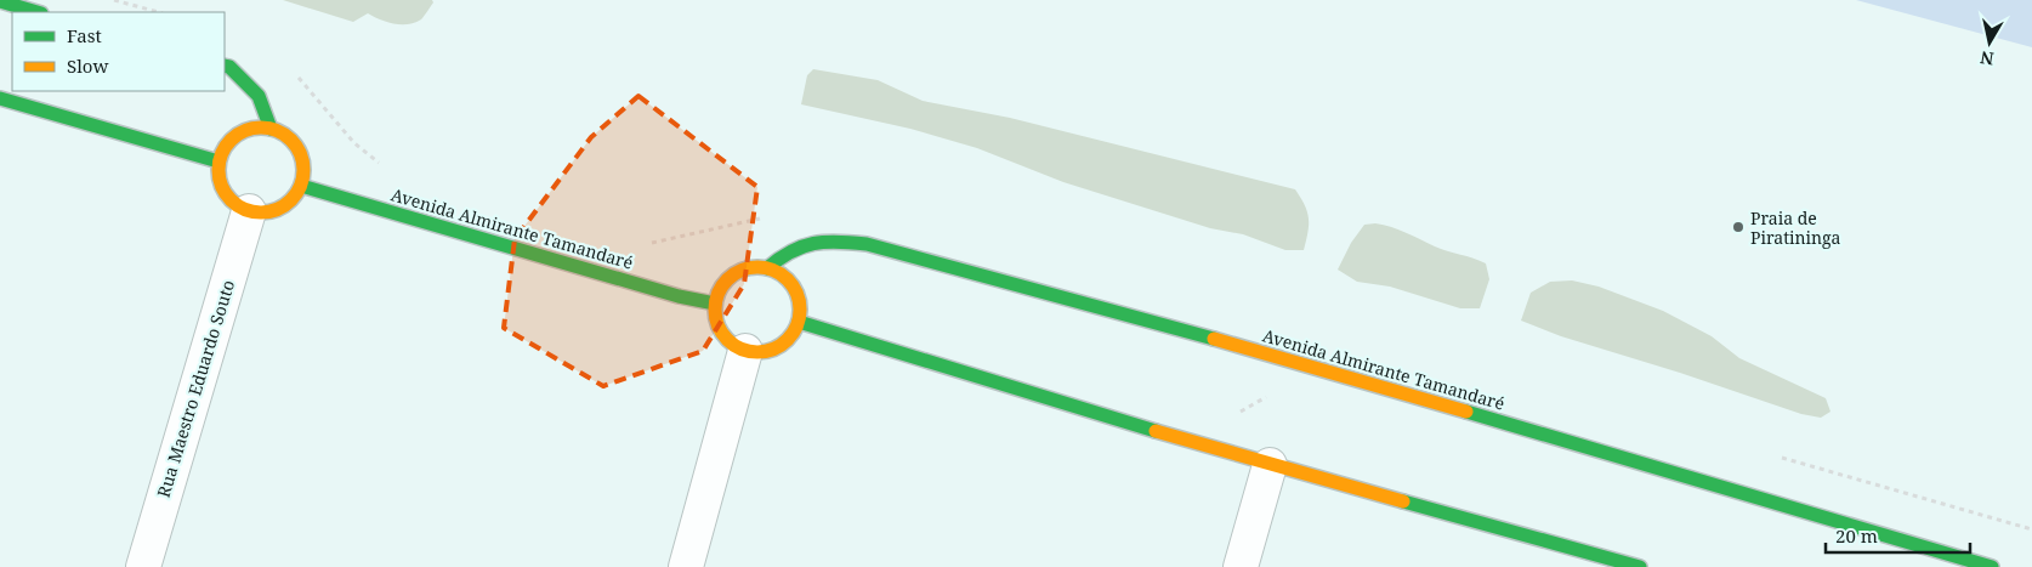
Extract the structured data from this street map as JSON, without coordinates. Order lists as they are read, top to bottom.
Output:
{
  "streets": {
    "street": ["Avenida Almirante Tamandaré", "Rua Maestro Eduardo Souto"]
  },
  "crossings": [
    ["Avenida Almirante Tamandaré", "Rua Maestro Eduardo Souto"]
  ],
  "places": ["Praia de Piratininga"],
  "legend": ["Fast", "Slow"],
  "scale_bar": "20 m",
  "north": "bottom"
}
